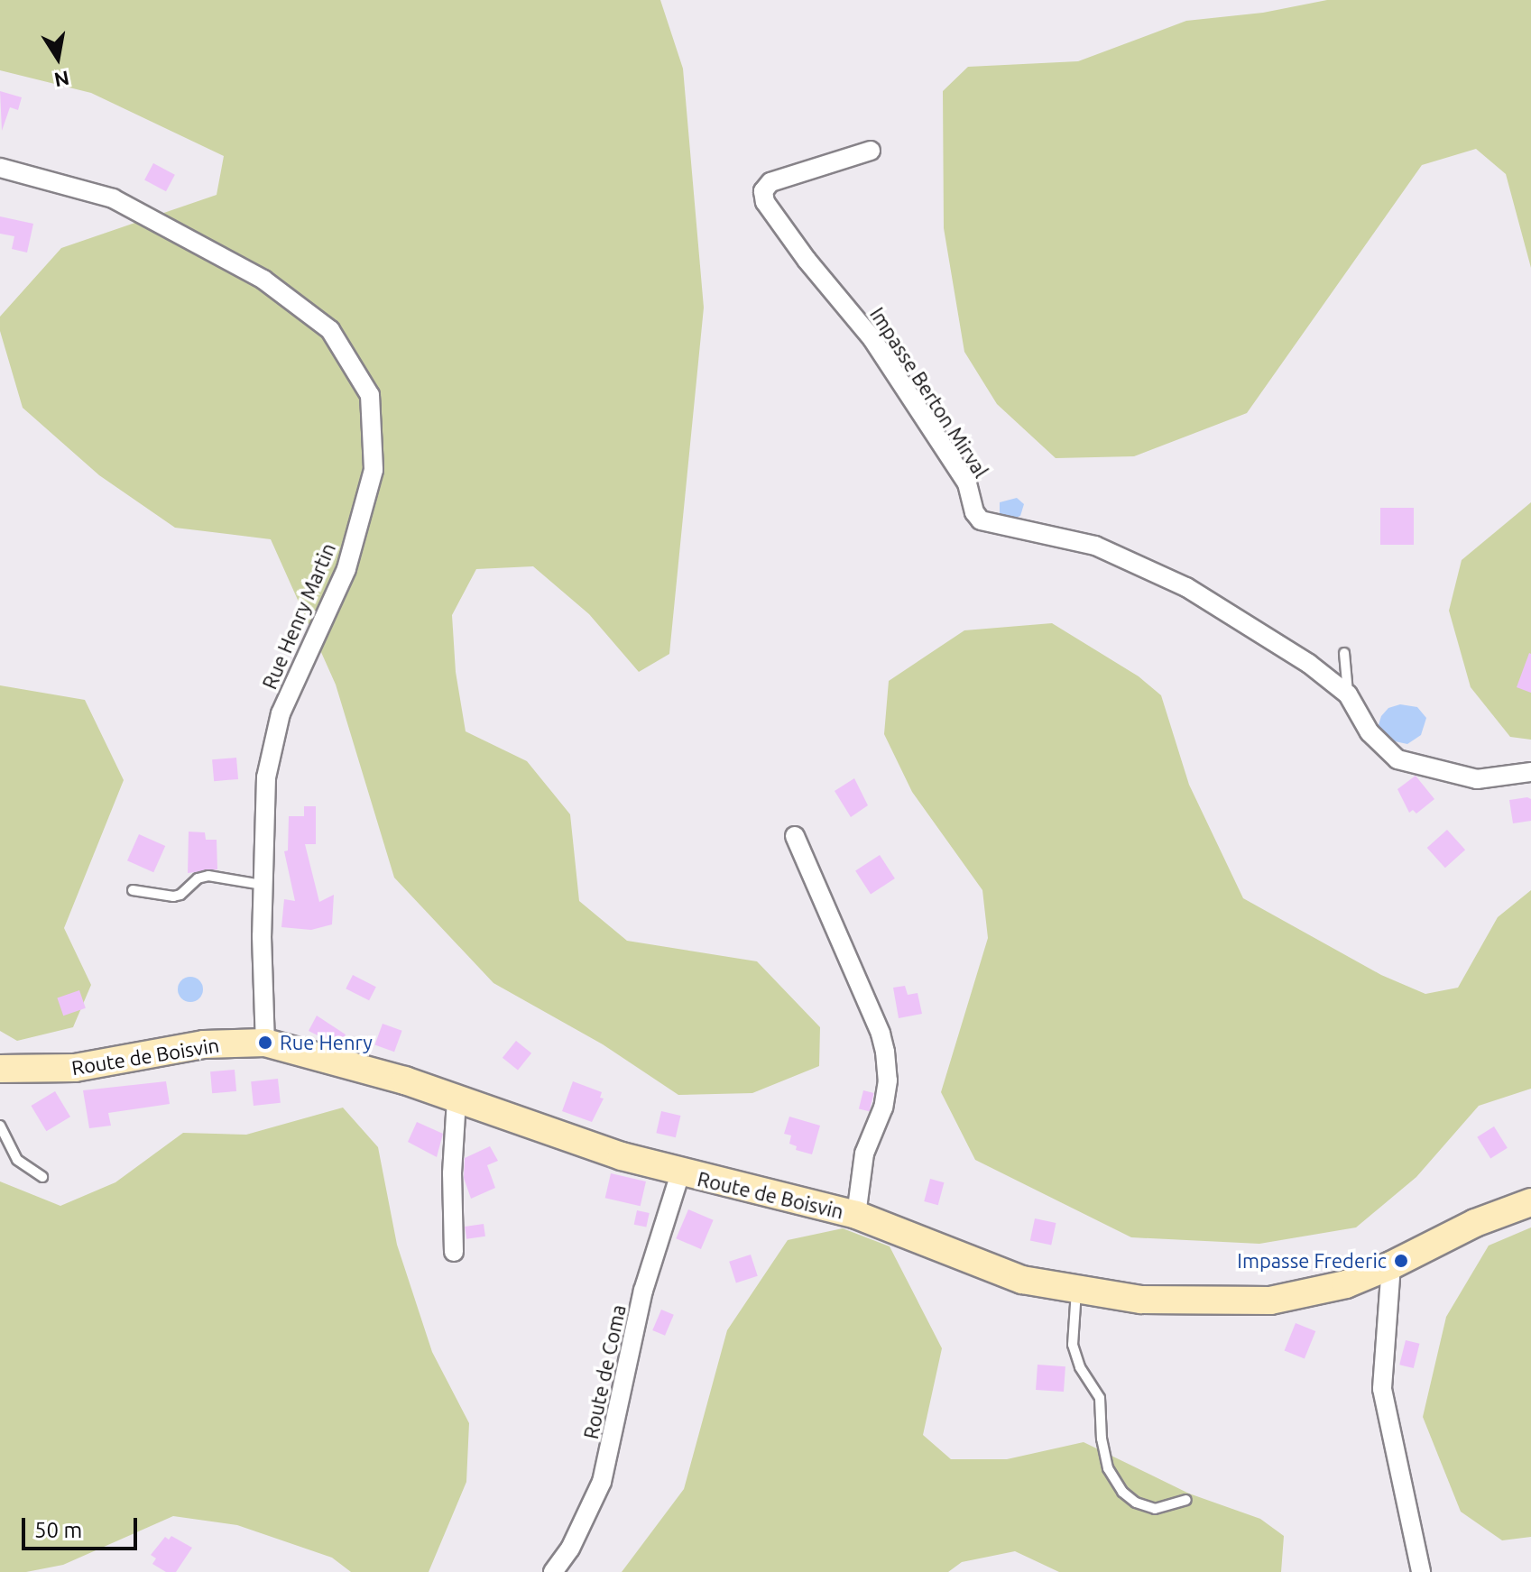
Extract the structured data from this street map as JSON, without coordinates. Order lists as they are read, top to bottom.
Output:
{
  "streets": {
    "main road": ["Route de Boisvin"],
    "street": ["Impasse Berton Mirval", "Rue Henry Martin", "Route de Coma"]
  },
  "crossings": [
    ["Rue Henry Martin", "Route de Boisvin"],
    ["Route de Boisvin", "Route de Coma"]
  ],
  "places": ["Rue Henry", "Impasse Frederic"],
  "scale_bar": "50 m",
  "north": "bottom"
}
